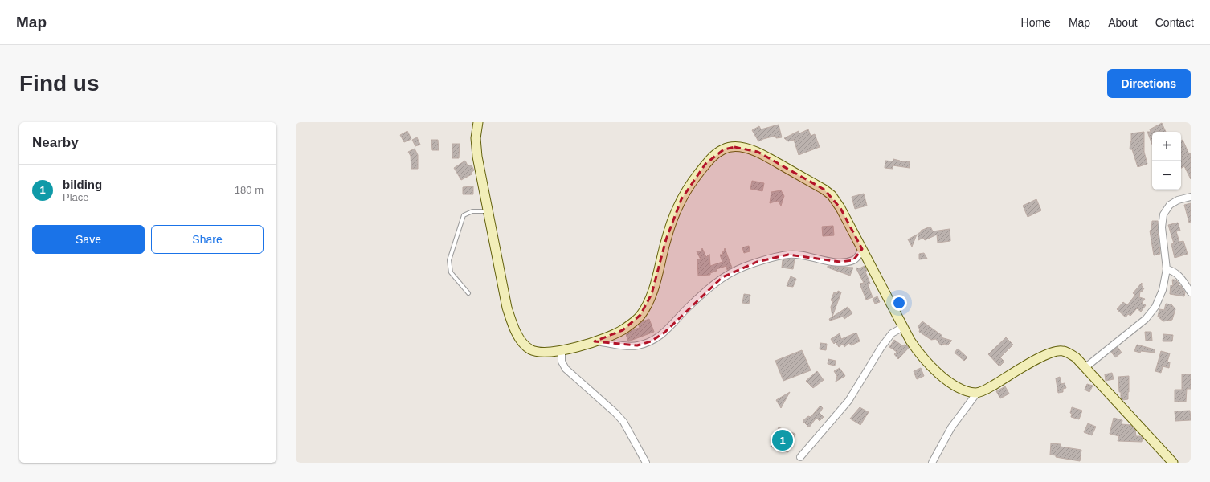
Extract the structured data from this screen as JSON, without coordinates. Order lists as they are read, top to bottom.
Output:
{
  "page": {
    "header": "Map",
    "nav": [
      "Home",
      "Map",
      "About",
      "Contact"
    ],
    "buttons": [
      "Directions",
      ["Save", "Share"]
    ],
    "title": "Find us",
    "heading": "Nearby",
    "map_buttons": ["+", "−"],
    "list": [
      {
        "mark": "1",
        "name": "bilding",
        "note": "Place",
        "value": "180 m"
      }
    ],
    "pins": "1"
  }
}
